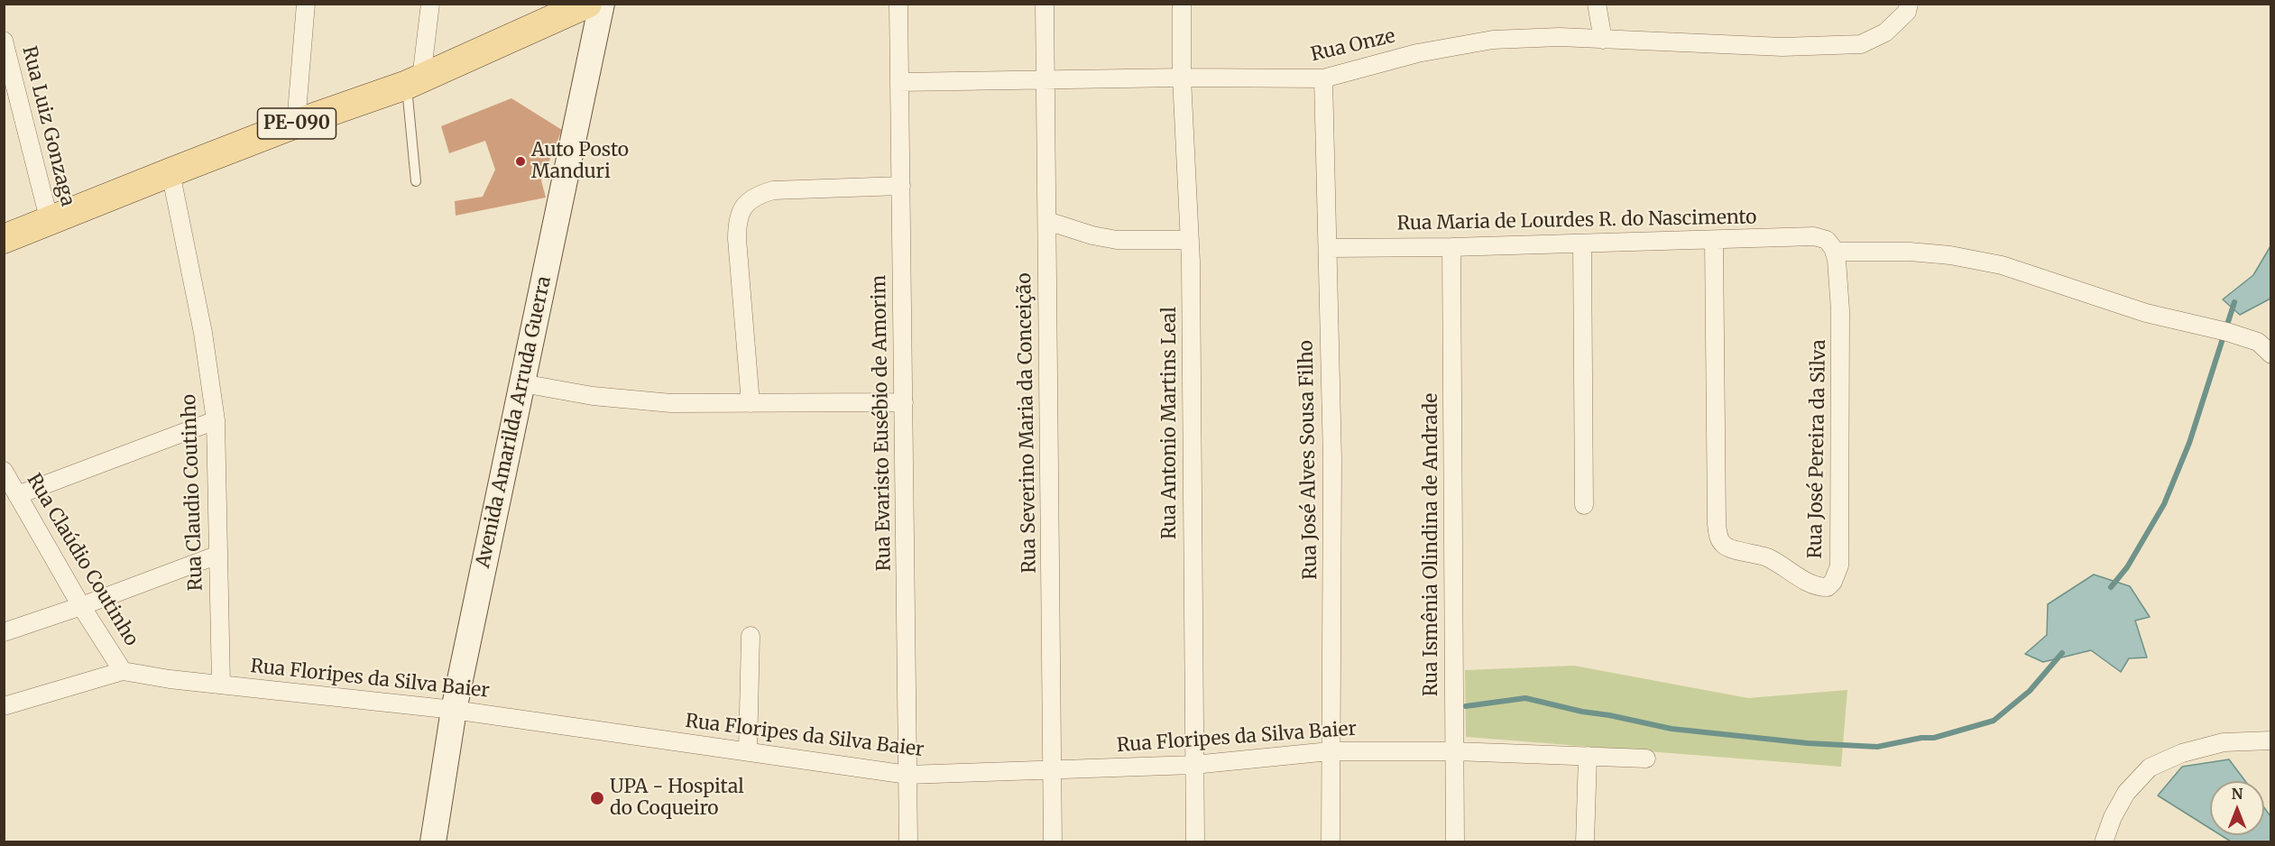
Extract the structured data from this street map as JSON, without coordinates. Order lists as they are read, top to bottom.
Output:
{
  "streets": {
    "main road": ["PE-090", "Avenida Amarilda Arruda Guerra"],
    "street": [
      "Rua Onze",
      "Rua Luiz Gonzaga",
      "Rua Maria de Lourdes R. do Nascimento",
      "Rua Evaristo Eusébio de Amorim",
      "Rua Severino Maria da Conceição",
      "Rua Antonio Martins Leal",
      "Rua José Pereira da Silva",
      "Rua José Alves Sousa Filho",
      "Rua Claudio Coutinho",
      "Rua Ismênia Olindina de Andrade",
      "Rua Claúdio Coutinho",
      "Rua Floripes da Silva Baier"
    ]
  },
  "crossings": [
    ["Rua Onze", "Rua Evaristo Eusébio de Amorim"],
    ["Rua Onze", "Rua Severino Maria da Conceição"],
    ["Rua Onze", "Rua Antonio Martins Leal"],
    ["Rua Onze", "Rua José Alves Sousa Filho"],
    ["PE-090", "Rua Luiz Gonzaga"],
    ["PE-090", "Rua Claudio Coutinho"],
    ["Rua Maria de Lourdes R. do Nascimento", "Rua José Pereira da Silva"],
    ["Rua Maria de Lourdes R. do Nascimento", "Rua José Alves Sousa Filho"],
    ["Rua Maria de Lourdes R. do Nascimento", "Rua Ismênia Olindina de Andrade"],
    ["Avenida Amarilda Arruda Guerra", "Rua Floripes da Silva Baier"],
    ["Rua Evaristo Eusébio de Amorim", "Rua Floripes da Silva Baier"],
    ["Rua Severino Maria da Conceição", "Rua Floripes da Silva Baier"],
    ["Rua Antonio Martins Leal", "Rua Floripes da Silva Baier"],
    ["Rua José Alves Sousa Filho", "Rua Floripes da Silva Baier"],
    ["Rua Claudio Coutinho", "Rua Floripes da Silva Baier"],
    ["Rua Ismênia Olindina de Andrade", "Rua Floripes da Silva Baier"],
    ["Rua Claúdio Coutinho", "Rua Floripes da Silva Baier"]
  ],
  "places": ["Auto Posto Manduri", "UPA - Hospital do Coqueiro"],
  "north": "top"
}
